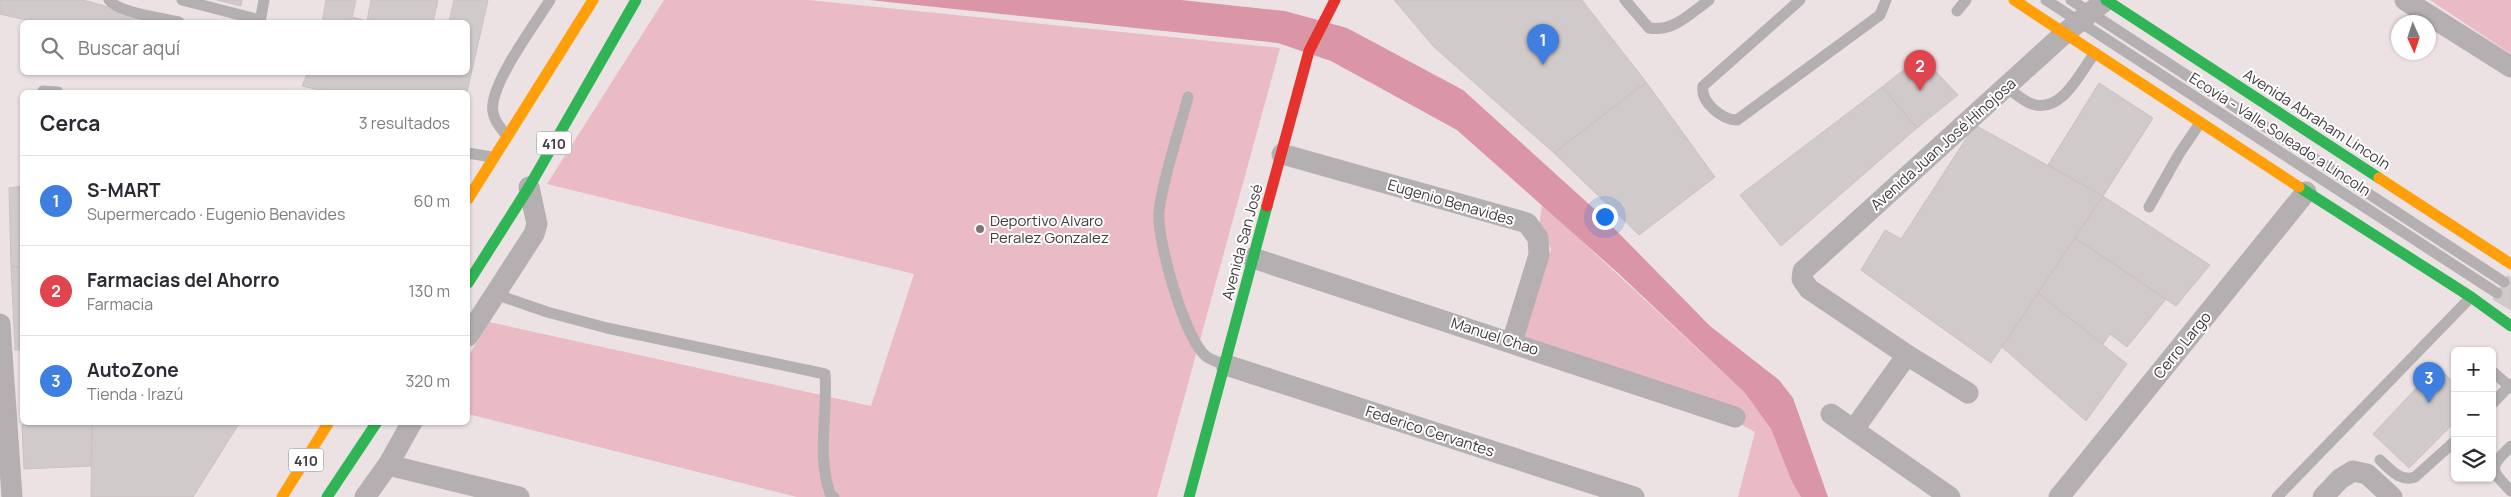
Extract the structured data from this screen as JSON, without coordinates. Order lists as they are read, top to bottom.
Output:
{
  "streets": {
    "main road": ["Avenida Abraham Lincoln", "410", "Avenida San José"],
    "street": [
      "Avenida Juan José Hinojosa",
      "Eugenio Benavides",
      "Manuel Chao",
      "Cerro Largo",
      "Federico Cervantes"
    ],
    "lane": ["Ecovía - Valle Soleado a Lincoln"]
  },
  "crossings": [
    ["Avenida Abraham Lincoln", "Ecovía - Valle Soleado a Lincoln"],
    ["Avenida Abraham Lincoln", "Avenida Juan José Hinojosa"],
    ["Ecovía - Valle Soleado a Lincoln", "Avenida Juan José Hinojosa"],
    ["Eugenio Benavides", "Avenida San José"],
    ["Eugenio Benavides", "Manuel Chao"],
    ["Avenida San José", "Manuel Chao"],
    ["Avenida San José", "Federico Cervantes"]
  ],
  "places": ["Deportivo Alvaro Peralez Gonzalez"],
  "north": "bottom",
  "page": {
    "search": "Buscar aquí",
    "pins": ["1", "2", "3"],
    "heading": ["Cerca", "3 resultados"],
    "list": [
      {
        "mark": "1",
        "name": "S-MART",
        "note": "Supermercado · Eugenio Benavides",
        "value": "60 m"
      },
      {
        "mark": "2",
        "name": "Farmacias del Ahorro",
        "note": "Farmacia",
        "value": "130 m"
      },
      {
        "mark": "3",
        "name": "AutoZone",
        "note": "Tienda · Irazú",
        "value": "320 m"
      }
    ],
    "map_buttons": ["+", "−"]
  }
}
